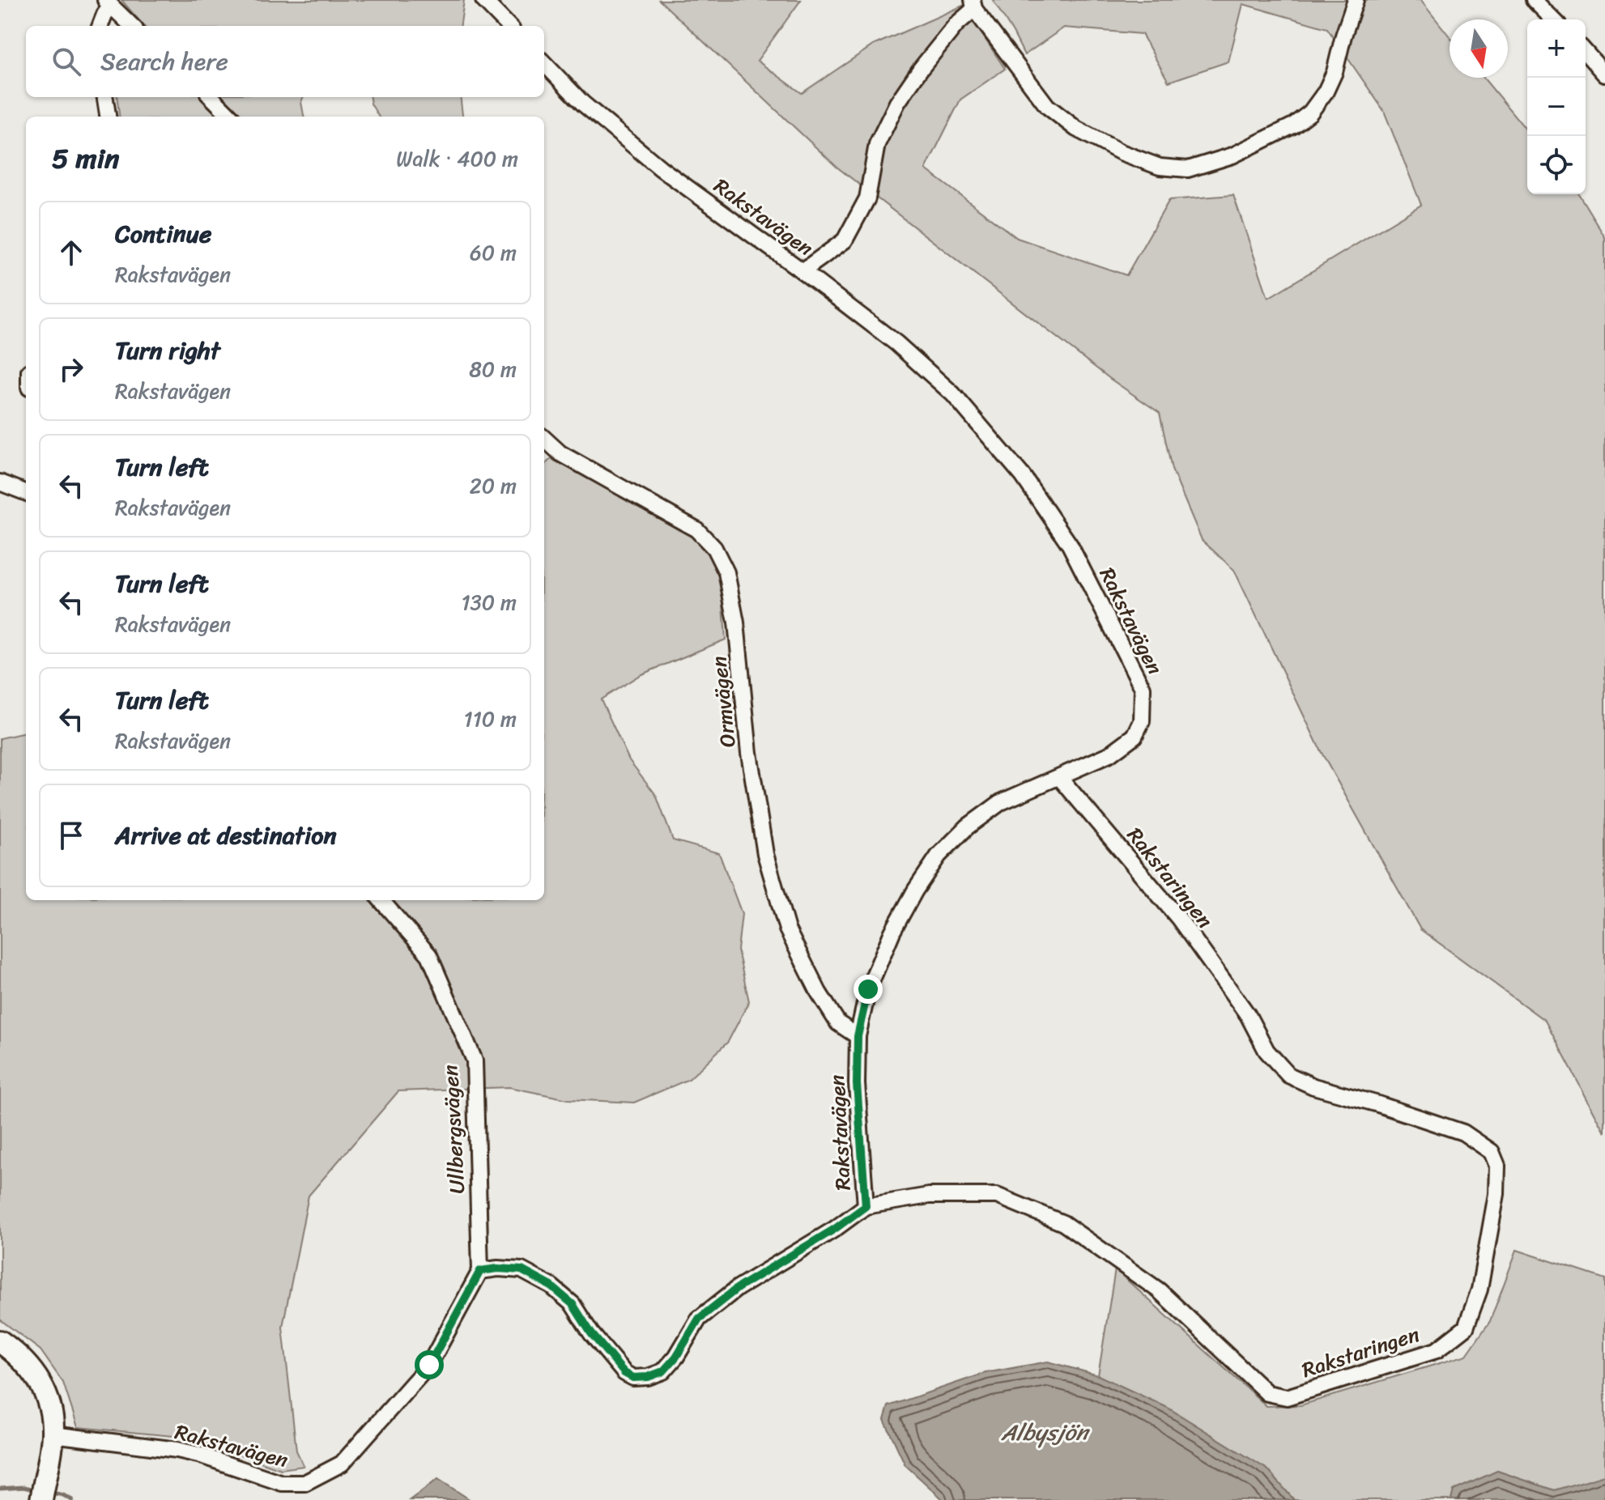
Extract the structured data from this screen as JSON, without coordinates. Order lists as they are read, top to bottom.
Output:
{
  "streets": {
    "street": [
      "Rakstavägen",
      "Ormvägen",
      "Rakstaringen",
      "Ullbergsvägen"
    ]
  },
  "crossings": [
    ["Rakstavägen", "Ormvägen"],
    ["Rakstavägen", "Rakstaringen"],
    ["Rakstavägen", "Ullbergsvägen"]
  ],
  "water": ["Albysjön"],
  "north": "bottom",
  "page": {
    "map_buttons": ["+", "−"],
    "search": "Search here",
    "heading": ["5 min", "Walk · 400 m"],
    "list": [
      ["Continue", "Rakstavägen", "60 m"],
      ["Turn right", "Rakstavägen", "80 m"],
      ["Turn left", "Rakstavägen", "20 m"],
      ["Turn left", "Rakstavägen", "130 m"],
      ["Turn left", "Rakstavägen", "110 m"],
      "Arrive at destination"
    ]
  }
}
